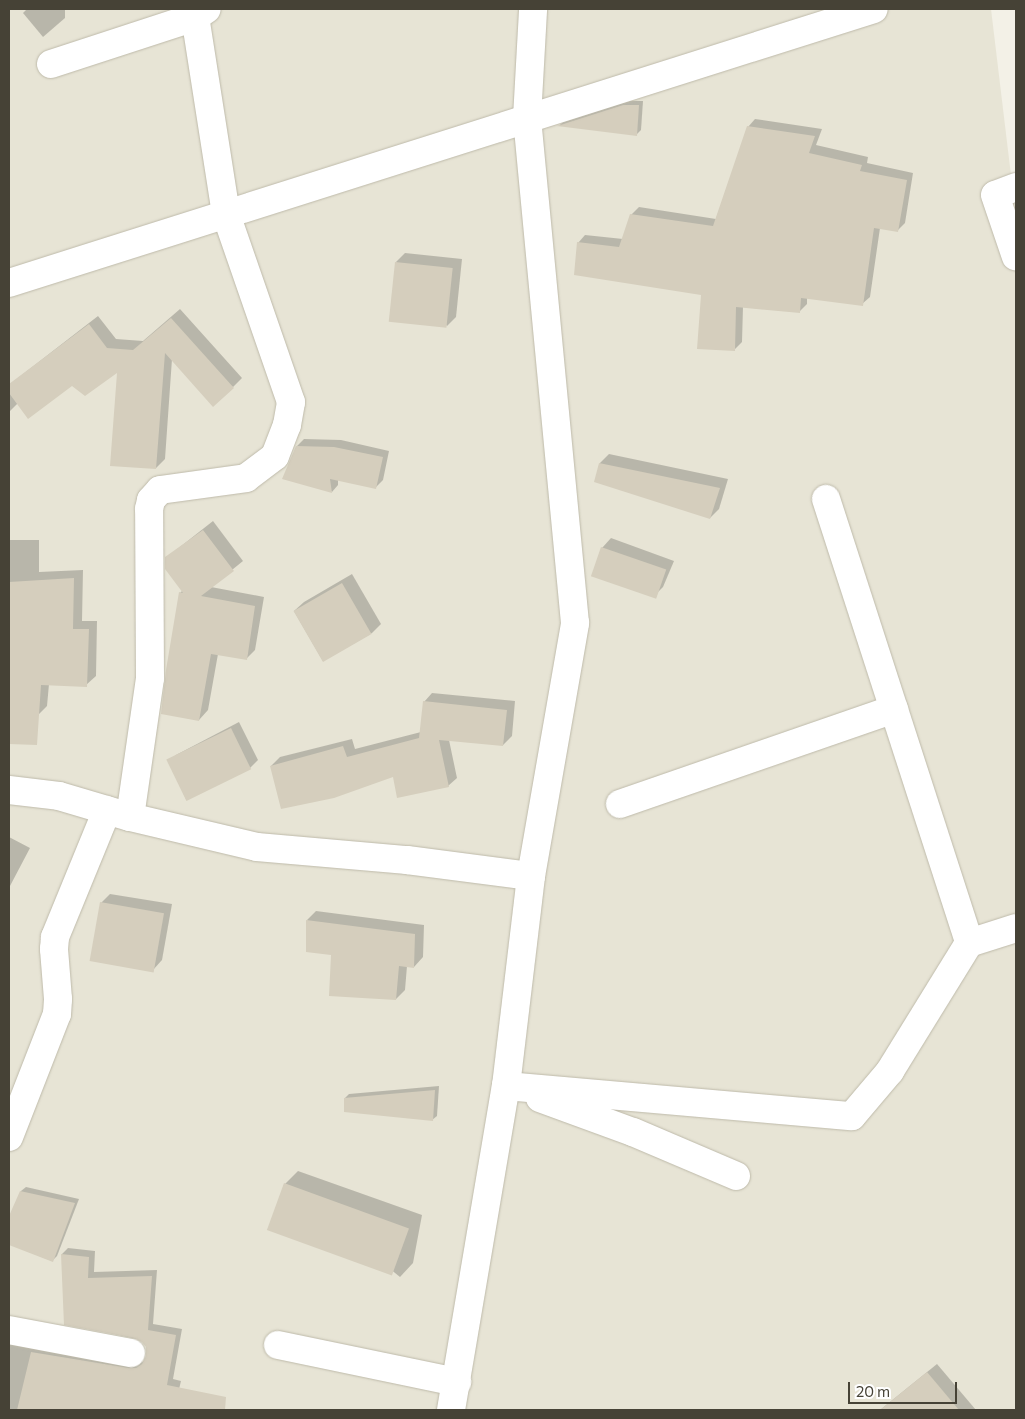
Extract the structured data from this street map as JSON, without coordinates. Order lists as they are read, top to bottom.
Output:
{
  "scale_bar": "20 m"
}
